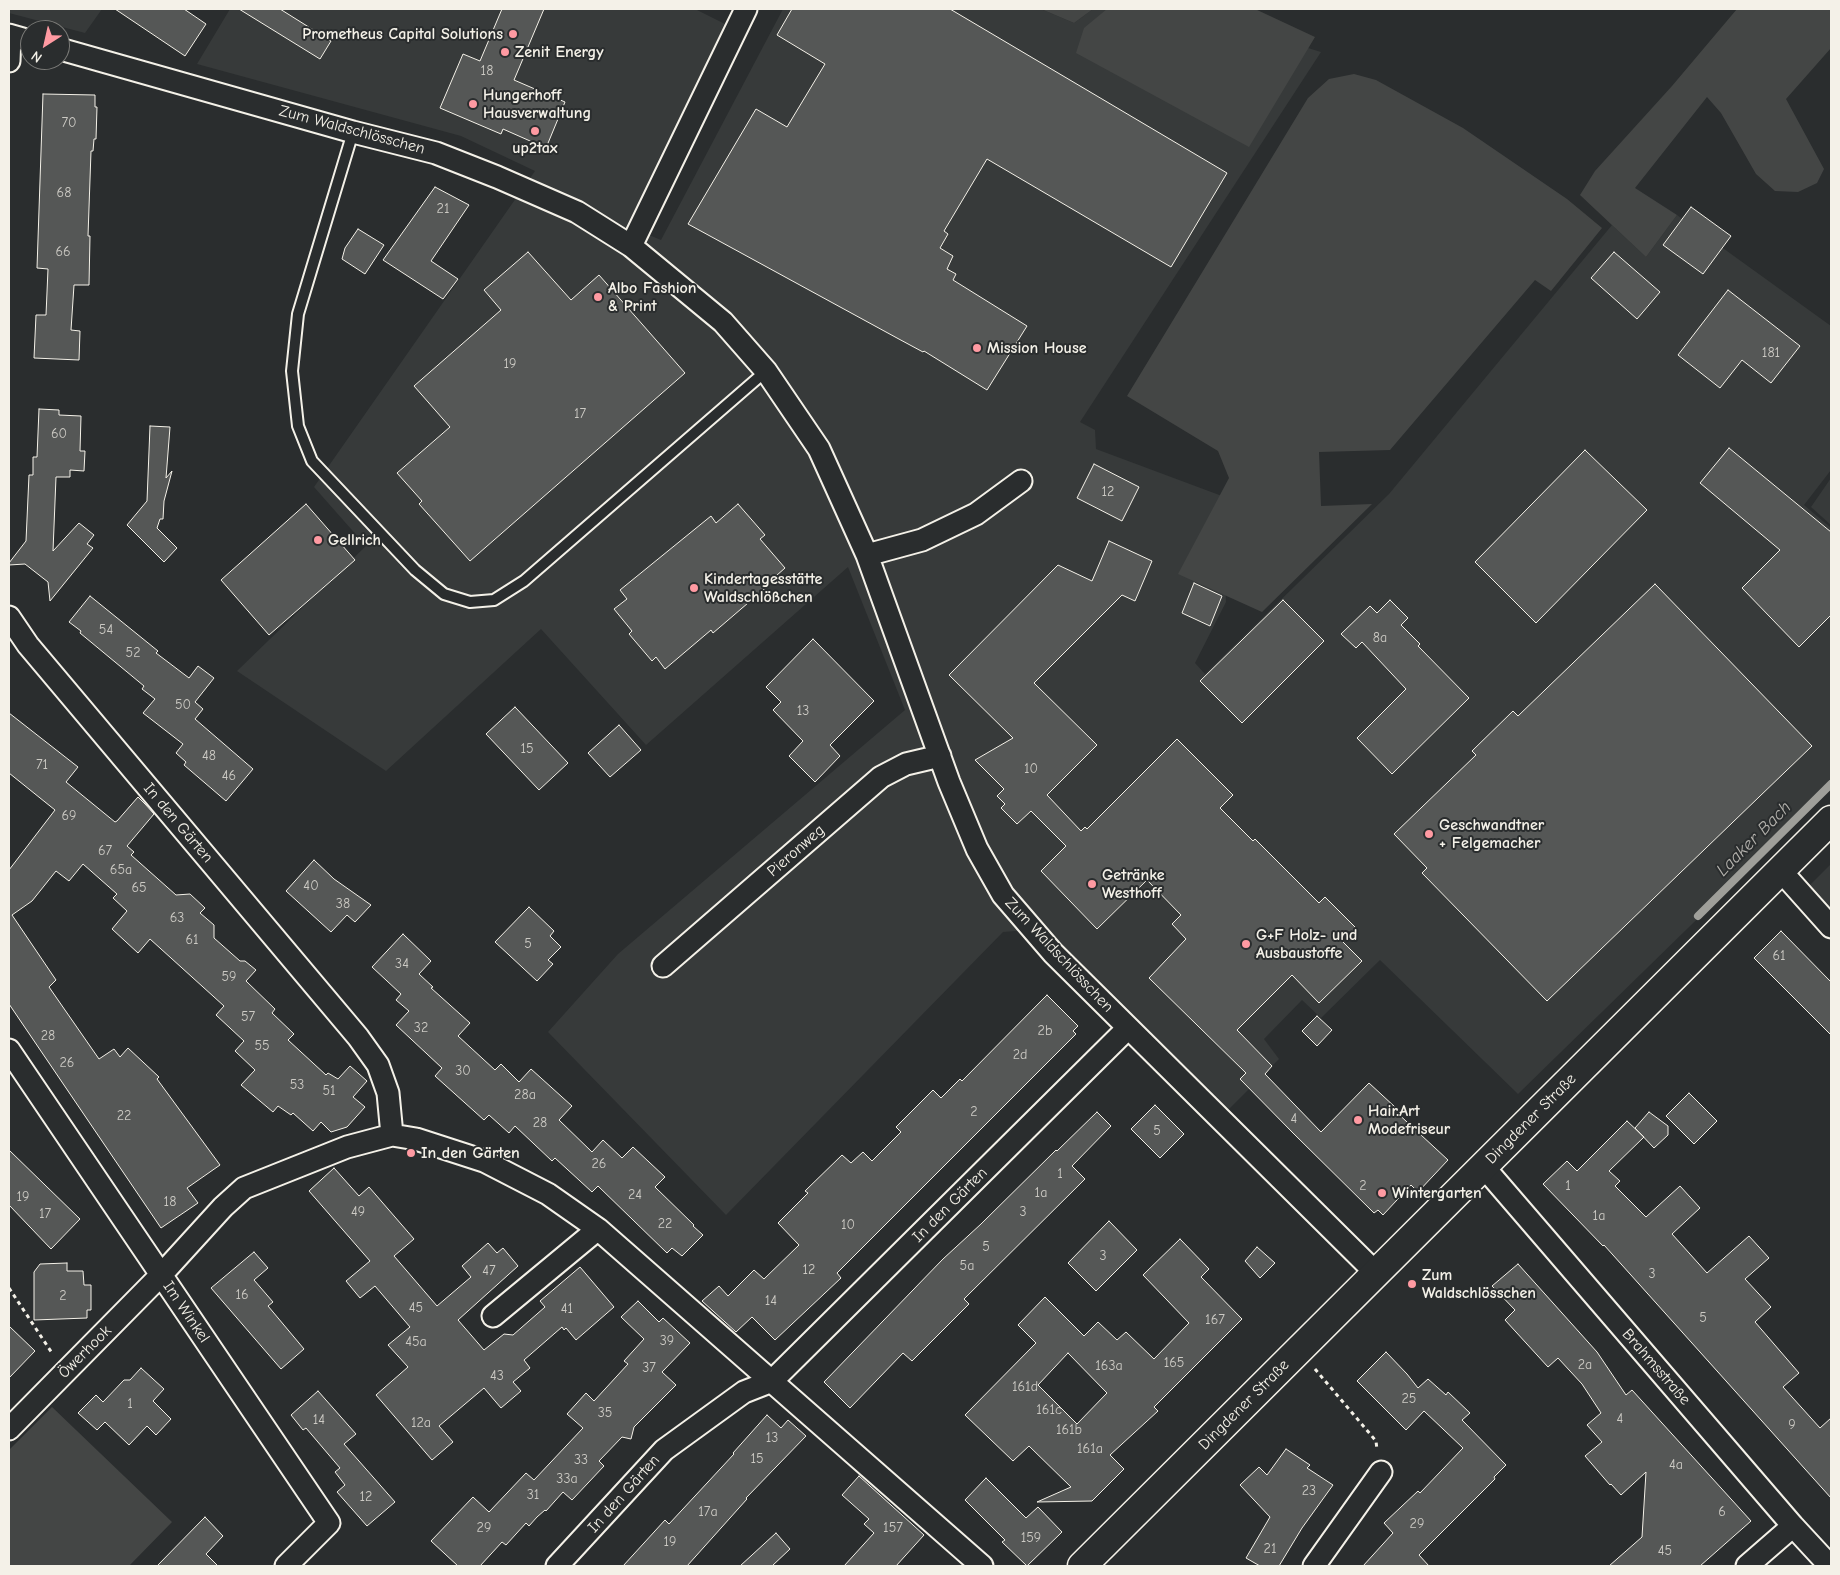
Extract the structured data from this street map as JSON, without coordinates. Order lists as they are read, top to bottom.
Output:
{
  "streets": {
    "main road": ["Dingdener Straße"],
    "street": [
      "Zum Waldschlösschen",
      "In den Gärten",
      "Pieronweg",
      "Im Winkel",
      "Öwerhook",
      "Brahmsstraße"
    ]
  },
  "crossings": [
    ["Zum Waldschlösschen", "In den Gärten"],
    ["Zum Waldschlösschen", "Pieronweg"],
    ["Zum Waldschlösschen", "Dingdener Straße"],
    ["Dingdener Straße", "Brahmsstraße"],
    ["Im Winkel", "Öwerhook"]
  ],
  "water": ["Laaker Bach"],
  "places": [
    "Prometheus Capital Solutions",
    "Zenit Energy",
    "Hungerhoff Hausverwaltung",
    "up2tax",
    "Albo Fashion & Print",
    "Mission House",
    "Gellrich",
    "Kindertagesstätte Waldschlößchen",
    "Geschwandtner + Felgemacher",
    "Getränke Westhoff",
    "G+F Holz- und Ausbaustoffe",
    "Hair.Art Modefriseur",
    "In den Gärten",
    "Wintergarten",
    "Zum Waldschlösschen"
  ],
  "house_numbers": [
    "18",
    "70",
    "68",
    "21",
    "66",
    "181",
    "19",
    "17",
    "60",
    "12",
    "54",
    "8a",
    "52",
    "50",
    "13",
    "15",
    "48",
    "71",
    "10",
    "46",
    "69",
    "67",
    "65a",
    "40",
    "65",
    "38",
    "63",
    "61",
    "5",
    "61",
    "34",
    "59",
    "57",
    "32",
    "2b",
    "28",
    "55",
    "2d",
    "26",
    "30",
    "53",
    "51",
    "28a",
    "2",
    "22",
    "4",
    "28",
    "5",
    "26",
    "1",
    "2",
    "1",
    "1a",
    "24",
    "19",
    "18",
    "49",
    "3",
    "17",
    "1a",
    "22",
    "10",
    "5",
    "3",
    "5a",
    "12",
    "47",
    "3",
    "16",
    "2",
    "14",
    "45",
    "41",
    "5",
    "167",
    "39",
    "45a",
    "165",
    "2a",
    "163a",
    "37",
    "43",
    "161d",
    "25",
    "1",
    "161c",
    "35",
    "4",
    "14",
    "12a",
    "9",
    "161b",
    "13",
    "161a",
    "15",
    "33",
    "4a",
    "33a",
    "23",
    "31",
    "12",
    "17a",
    "6",
    "29",
    "29",
    "157",
    "159",
    "19",
    "21",
    "45"
  ],
  "north": "bottom left"
}
